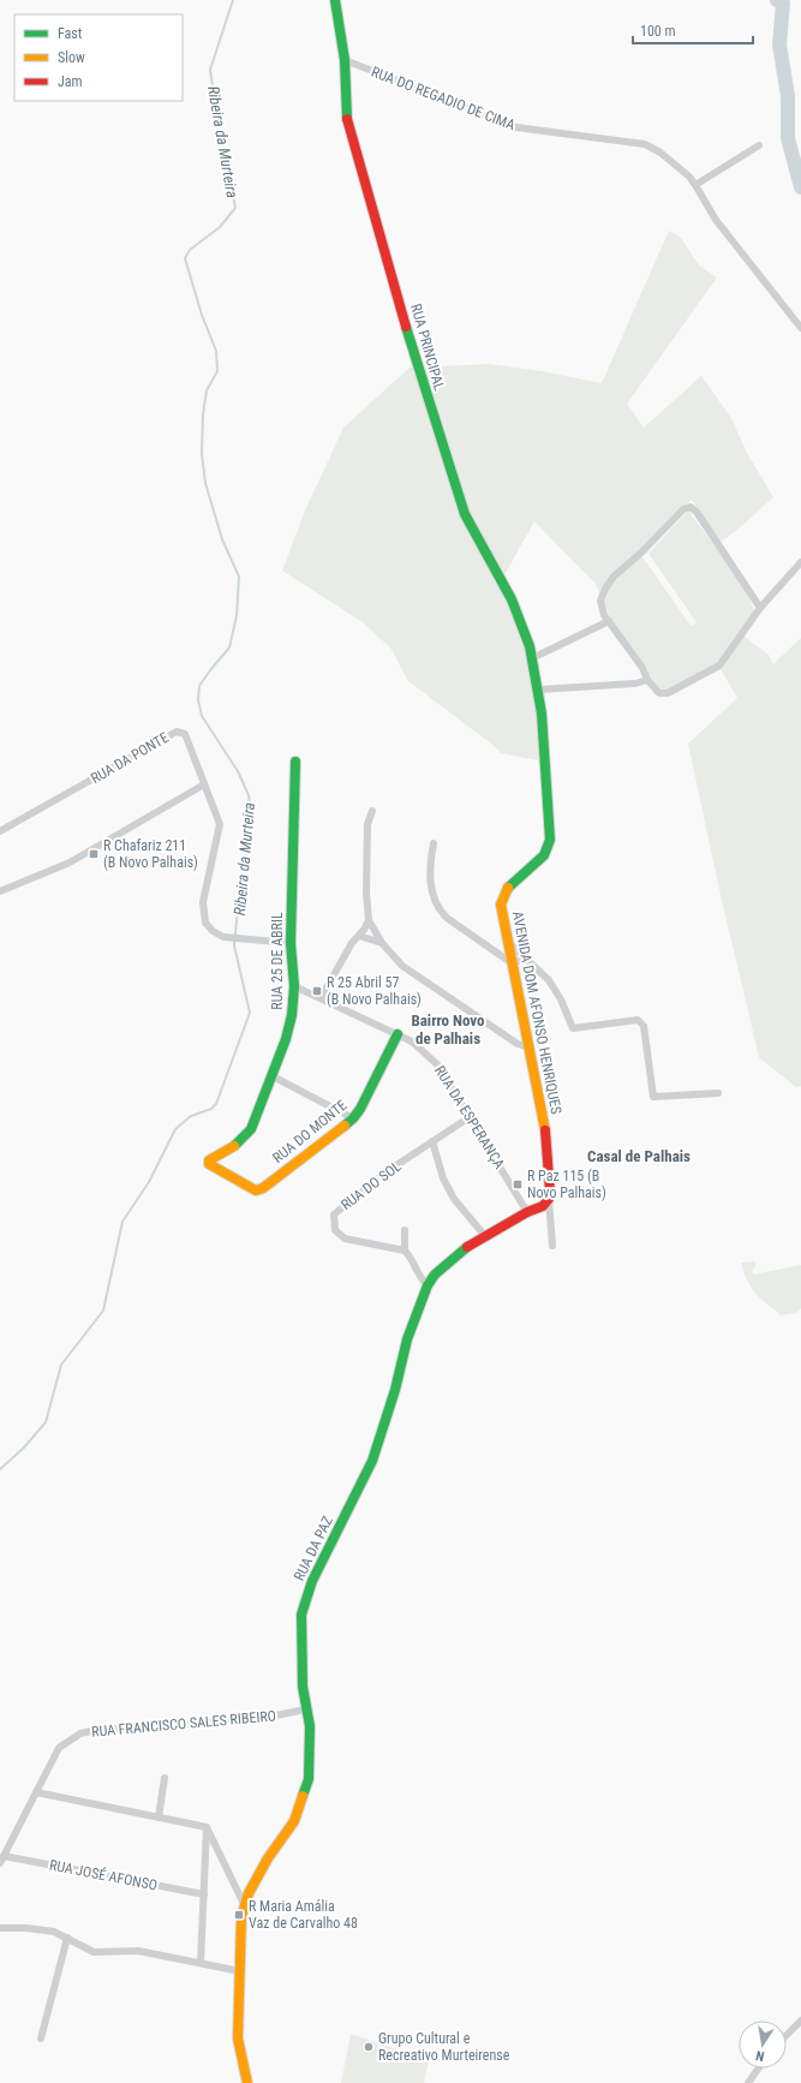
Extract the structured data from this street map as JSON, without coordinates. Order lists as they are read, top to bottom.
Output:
{
  "streets": {
    "street": [
      "RUA DO REGADIO DE CIMA",
      "RUA PRINCIPAL",
      "RUA DA PONTE",
      "RUA 25 DE ABRIL",
      "AVENIDA DOM AFONSO HENRIQUES",
      "RUA DA ESPERANÇA",
      "RUA DO MONTE",
      "RUA DO SOL",
      "RUA DA PAZ",
      "RUA FRANCISCO SALES RIBEIRO",
      "RUA JOSÉ AFONSO"
    ]
  },
  "crossings": [
    ["RUA DO REGADIO DE CIMA", "RUA PRINCIPAL"],
    ["RUA PRINCIPAL", "AVENIDA DOM AFONSO HENRIQUES"],
    ["RUA DA PONTE", "RUA 25 DE ABRIL"],
    ["RUA 25 DE ABRIL", "RUA DA ESPERANÇA"],
    ["RUA 25 DE ABRIL", "RUA DO MONTE"],
    ["AVENIDA DOM AFONSO HENRIQUES", "RUA DA PAZ"],
    ["RUA DA ESPERANÇA", "RUA DO MONTE"],
    ["RUA DA ESPERANÇA", "RUA DO SOL"],
    ["RUA DA ESPERANÇA", "RUA DA PAZ"],
    ["RUA DA PAZ", "RUA FRANCISCO SALES RIBEIRO"],
    ["RUA FRANCISCO SALES RIBEIRO", "RUA JOSÉ AFONSO"]
  ],
  "districts": ["Bairro Novo de Palhais", "Casal de Palhais"],
  "water": ["Ribeira da Murteira"],
  "places": {
    "transit": [
      "R Chafariz 211 (B Novo Palhais)",
      "R 25 Abril 57 (B Novo Palhais)",
      "R Paz 115 (B Novo Palhais)",
      "R Maria Amália Vaz de Carvalho 48"
    ],
    "other": ["Grupo Cultural e Recreativo Murteirense"]
  },
  "legend": ["Fast", "Slow", "Jam"],
  "scale_bar": "100 m",
  "north": "bottom"
}
